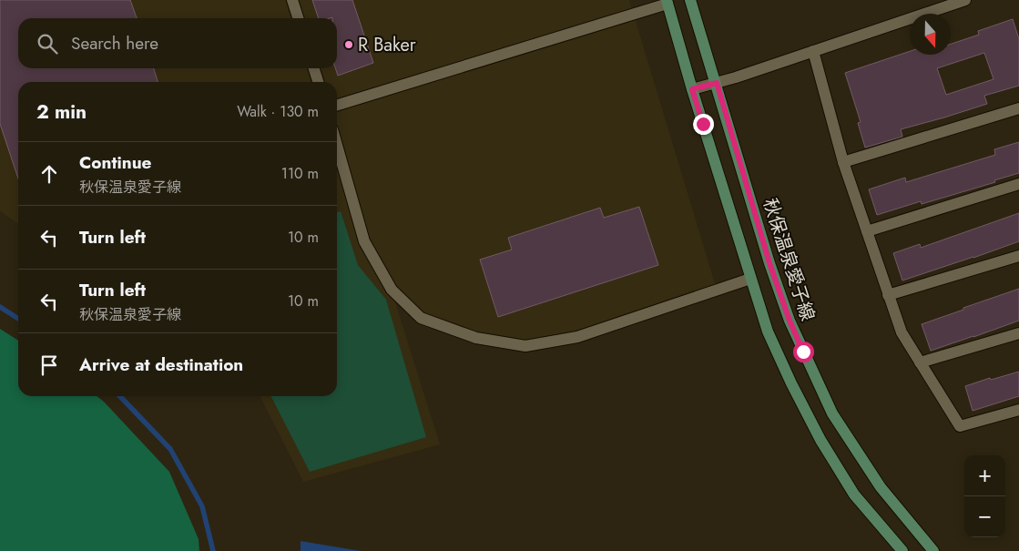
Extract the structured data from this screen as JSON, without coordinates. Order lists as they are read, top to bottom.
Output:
{
  "streets": {
    "main road": ["秋保温泉愛子線"]
  },
  "places": ["R Baker"],
  "north": "bottom",
  "page": {
    "search": "Search here",
    "heading": ["2 min", "Walk · 130 m"],
    "list": [
      ["Continue", "秋保温泉愛子線", "110 m"],
      ["Turn left", "10 m"],
      ["Turn left", "秋保温泉愛子線", "10 m"],
      "Arrive at destination"
    ],
    "map_buttons": ["+", "−"]
  }
}
